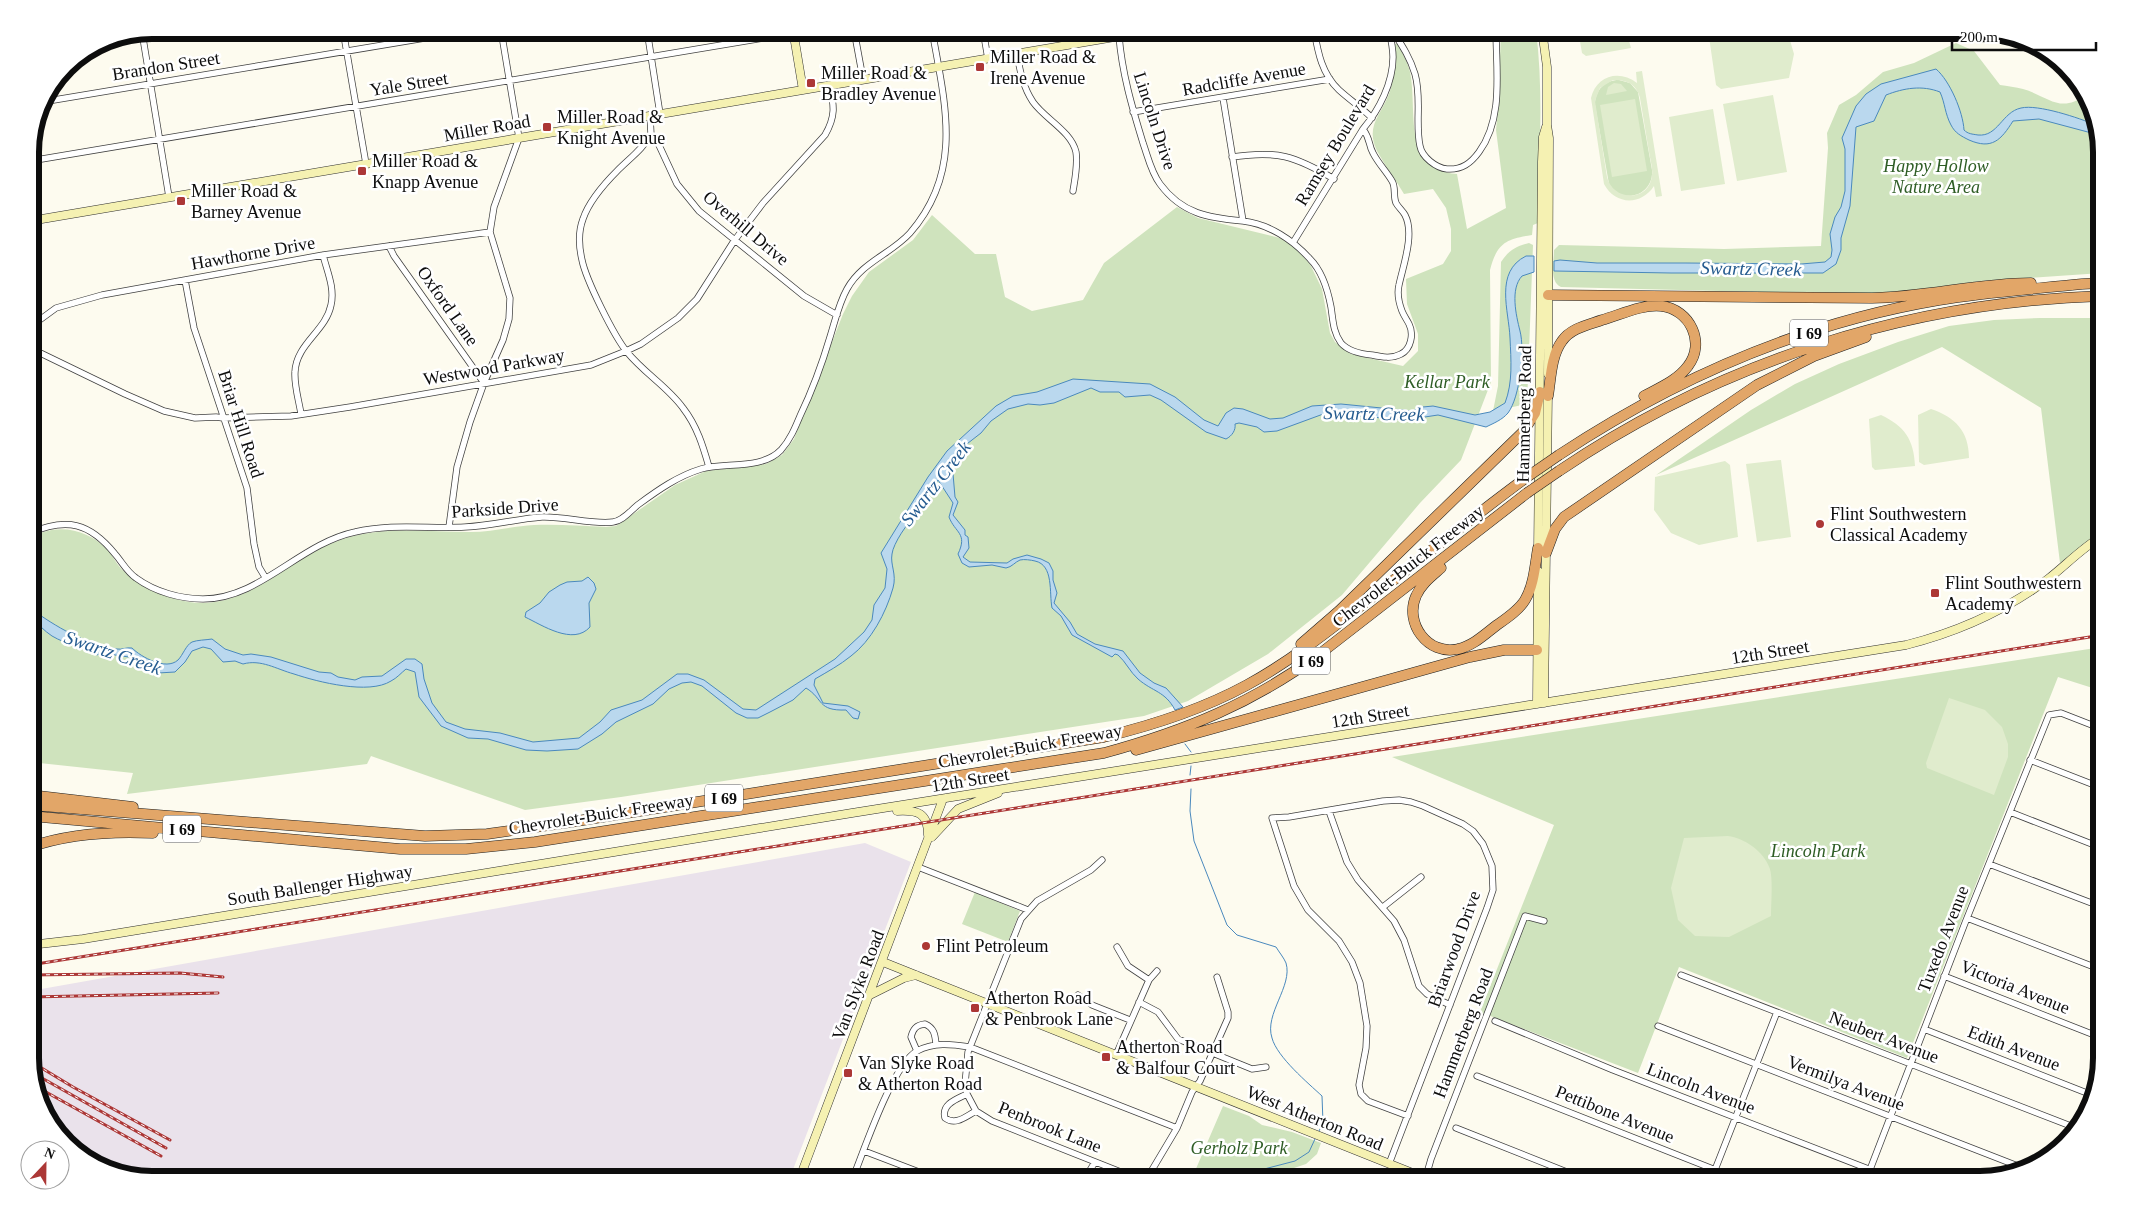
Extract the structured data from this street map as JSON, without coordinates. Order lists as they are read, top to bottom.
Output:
{
  "streets": {
    "highway": ["I 69", "Chevrolet-Buick Freeway"],
    "street": [
      "Brandon Street",
      "Radcliffe Avenue",
      "Yale Street",
      "Lincoln Drive",
      "Miller Road",
      "Ramsey Boulevard",
      "Overhill Drive",
      "Hawthorne Drive",
      "Oxford Lane",
      "Westwood Parkway",
      "Hammerberg Road",
      "Briar Hill Road",
      "Parkside Drive",
      "12th Street",
      "South Ballenger Highway",
      "Tuxedo Avenue",
      "Briarwood Drive",
      "Van Slyke Road",
      "Victoria Avenue",
      "Neubert Avenue",
      "Edith Avenue",
      "Vermilya Avenue",
      "Lincoln Avenue",
      "Pettibone Avenue",
      "West Atherton Road",
      "Penbrook Lane"
    ]
  },
  "crossings": [
    ["Radcliffe Avenue", "Lincoln Drive"],
    ["Lincoln Drive", "Ramsey Boulevard"],
    ["Miller Road", "Overhill Drive"],
    ["Miller Road", "Westwood Parkway"],
    ["Miller Road", "Parkside Drive"],
    ["Overhill Drive", "Westwood Parkway"],
    ["Overhill Drive", "Parkside Drive"],
    ["Hawthorne Drive", "Oxford Lane"],
    ["Hawthorne Drive", "Briar Hill Road"],
    ["Oxford Lane", "Westwood Parkway"],
    ["Westwood Parkway", "Briar Hill Road"],
    ["Hammerberg Road", "12th Street"],
    ["Briar Hill Road", "Parkside Drive"],
    ["12th Street", "South Ballenger Highway"],
    ["12th Street", "Van Slyke Road"],
    ["Tuxedo Avenue", "Victoria Avenue"],
    ["Tuxedo Avenue", "Neubert Avenue"],
    ["Tuxedo Avenue", "Edith Avenue"],
    ["Tuxedo Avenue", "Vermilya Avenue"],
    ["Tuxedo Avenue", "Lincoln Avenue"],
    ["Briarwood Drive", "West Atherton Road"],
    ["Van Slyke Road", "West Atherton Road"],
    ["West Atherton Road", "Penbrook Lane"]
  ],
  "water": ["Swartz Creek"],
  "parks": [
    "Happy Hollow Nature Area",
    "Kellar Park",
    "Lincoln Park",
    "Gerholz Park"
  ],
  "places": {
    "transit": [
      "Miller Road & Irene Avenue",
      "Miller Road & Bradley Avenue",
      "Miller Road & Knight Avenue",
      "Miller Road & Knapp Avenue",
      "Miller Road & Barney Avenue",
      "Flint Southwestern Academy",
      "Atherton Road & Penbrook Lane",
      "Atherton Road & Balfour Court",
      "Van Slyke Road & Atherton Road"
    ],
    "other": ["Flint Southwestern Classical Academy", "Flint Petroleum"]
  },
  "scale_bar": "200 m",
  "north": "top"
}
